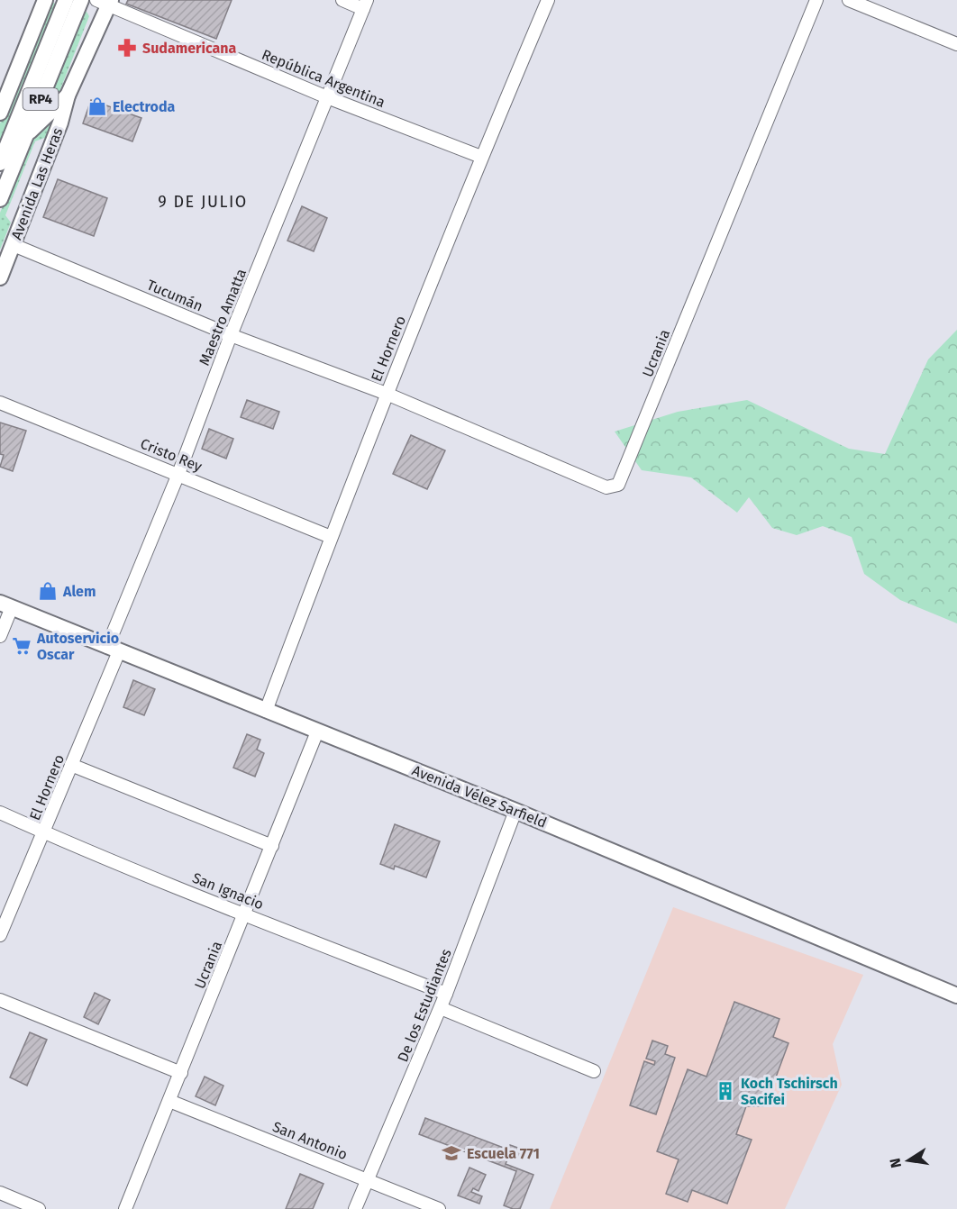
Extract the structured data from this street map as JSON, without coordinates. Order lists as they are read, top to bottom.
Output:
{
  "streets": {
    "main road": ["RP4", "Avenida Las Heras", "Avenida Vélez Sarfield"],
    "street": [
      "República Argentina",
      "Tucumán",
      "Maestro Amatta",
      "El Hornero",
      "Ucrania",
      "Cristo Rey",
      "San Ignacio",
      "De los Estudiantes",
      "San Antonio"
    ]
  },
  "crossings": [
    ["República Argentina", "Avenida Las Heras"],
    ["República Argentina", "Maestro Amatta"],
    ["República Argentina", "El Hornero"],
    ["Avenida Las Heras", "Tucumán"],
    ["Tucumán", "Maestro Amatta"],
    ["Tucumán", "El Hornero"],
    ["Tucumán", "Ucrania"],
    ["Maestro Amatta", "El Hornero"],
    ["Maestro Amatta", "Cristo Rey"],
    ["Maestro Amatta", "Avenida Vélez Sarfield"],
    ["El Hornero", "Ucrania"],
    ["El Hornero", "Cristo Rey"],
    ["El Hornero", "Avenida Vélez Sarfield"],
    ["El Hornero", "San Ignacio"],
    ["Ucrania", "Avenida Vélez Sarfield"],
    ["Ucrania", "San Ignacio"],
    ["Ucrania", "San Antonio"],
    ["Avenida Vélez Sarfield", "De los Estudiantes"],
    ["San Ignacio", "De los Estudiantes"],
    ["De los Estudiantes", "San Antonio"]
  ],
  "districts": ["9 DE JULIO"],
  "places": {
    "pharmacy": ["Sudamericana"],
    "shop": ["Electroda", "Alem"],
    "supermarket": ["Autoservicio Oscar"],
    "building": ["Koch Tschirsch Sacifei"],
    "school or university": ["Escuela 771"]
  },
  "north": "left"
}
